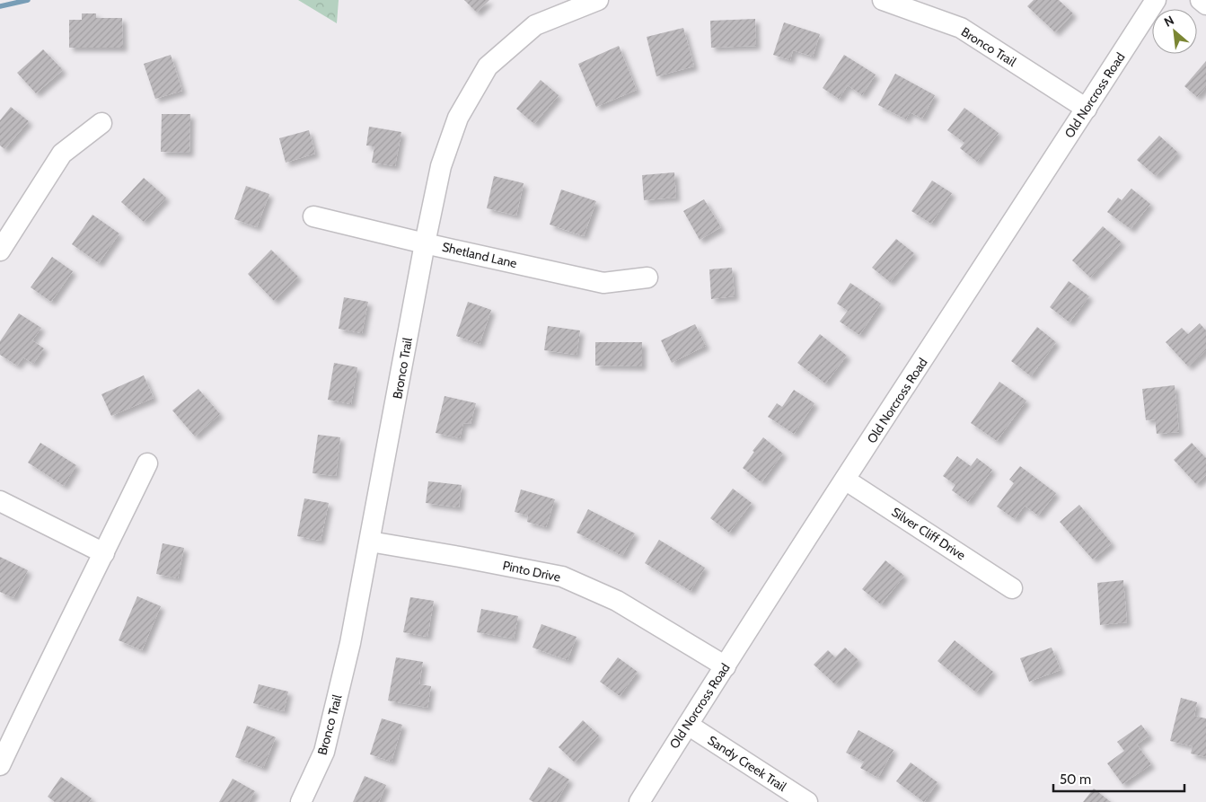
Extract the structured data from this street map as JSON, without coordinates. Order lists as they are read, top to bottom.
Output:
{
  "streets": {
    "street": [
      "Bronco Trail",
      "Old Norcross Road",
      "Shetland Lane",
      "Silver Cliff Drive",
      "Pinto Drive",
      "Sandy Creek Trail"
    ]
  },
  "crossings": [
    ["Bronco Trail", "Old Norcross Road"],
    ["Bronco Trail", "Shetland Lane"],
    ["Bronco Trail", "Pinto Drive"],
    ["Old Norcross Road", "Silver Cliff Drive"],
    ["Old Norcross Road", "Pinto Drive"],
    ["Old Norcross Road", "Sandy Creek Trail"]
  ],
  "scale_bar": "50 m",
  "north": "top left"
}
